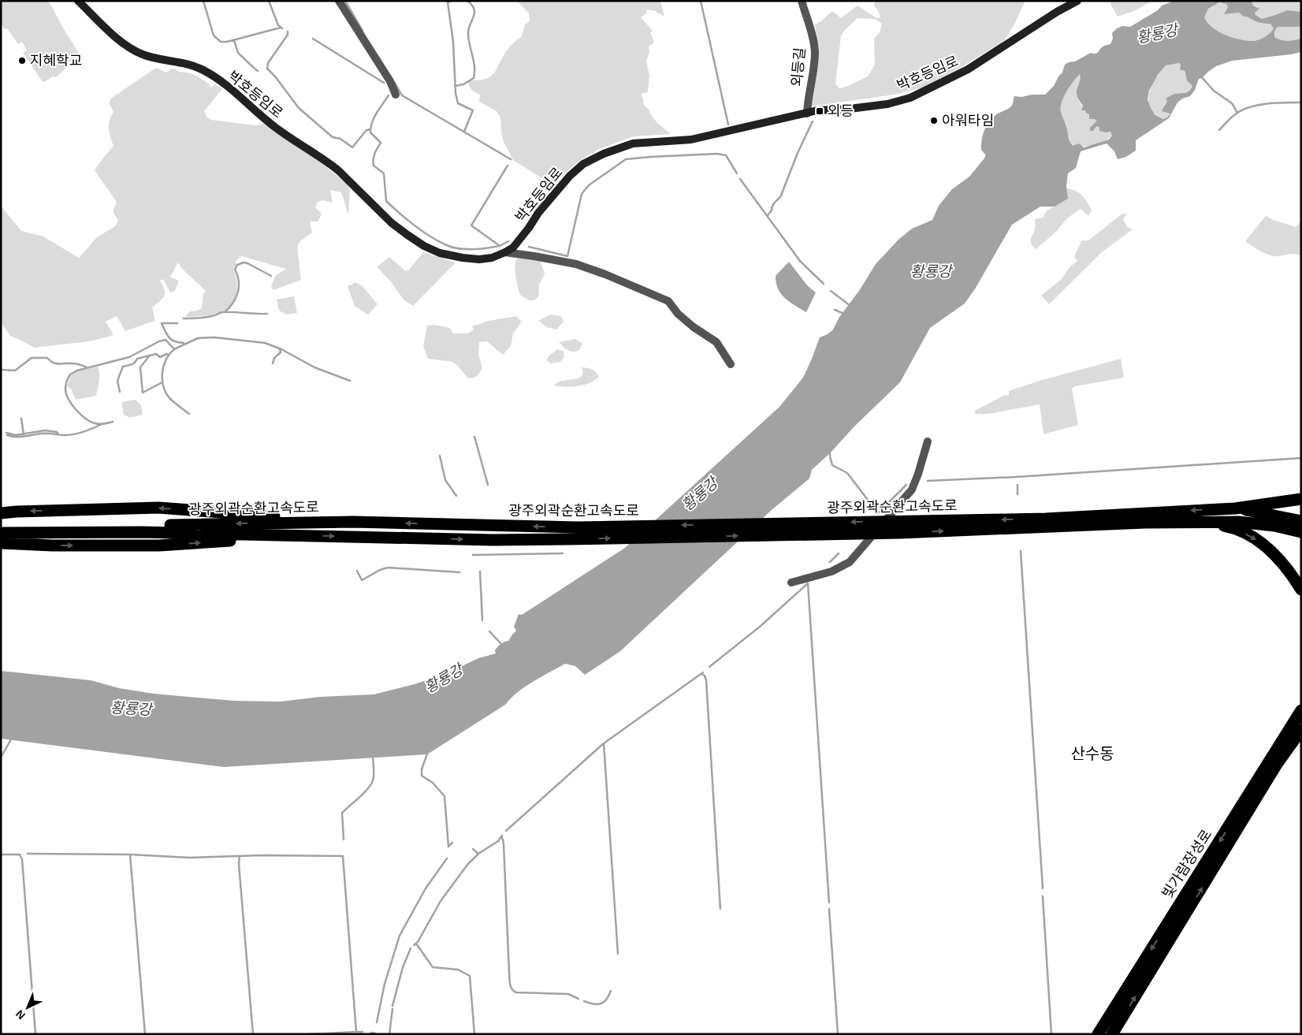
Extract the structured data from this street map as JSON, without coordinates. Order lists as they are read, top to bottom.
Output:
{
  "streets": {
    "highway": ["광주외곽순환고속도로", "빛가람장성로"],
    "street": ["외등길", "박호등임로"]
  },
  "crossings": [
    ["외등길", "박호등임로"]
  ],
  "districts": ["산수동"],
  "water": ["황룡강"],
  "places": {
    "other": ["지혜학교", "아워타임"],
    "transit": ["외등"]
  },
  "north": "bottom left"
}
